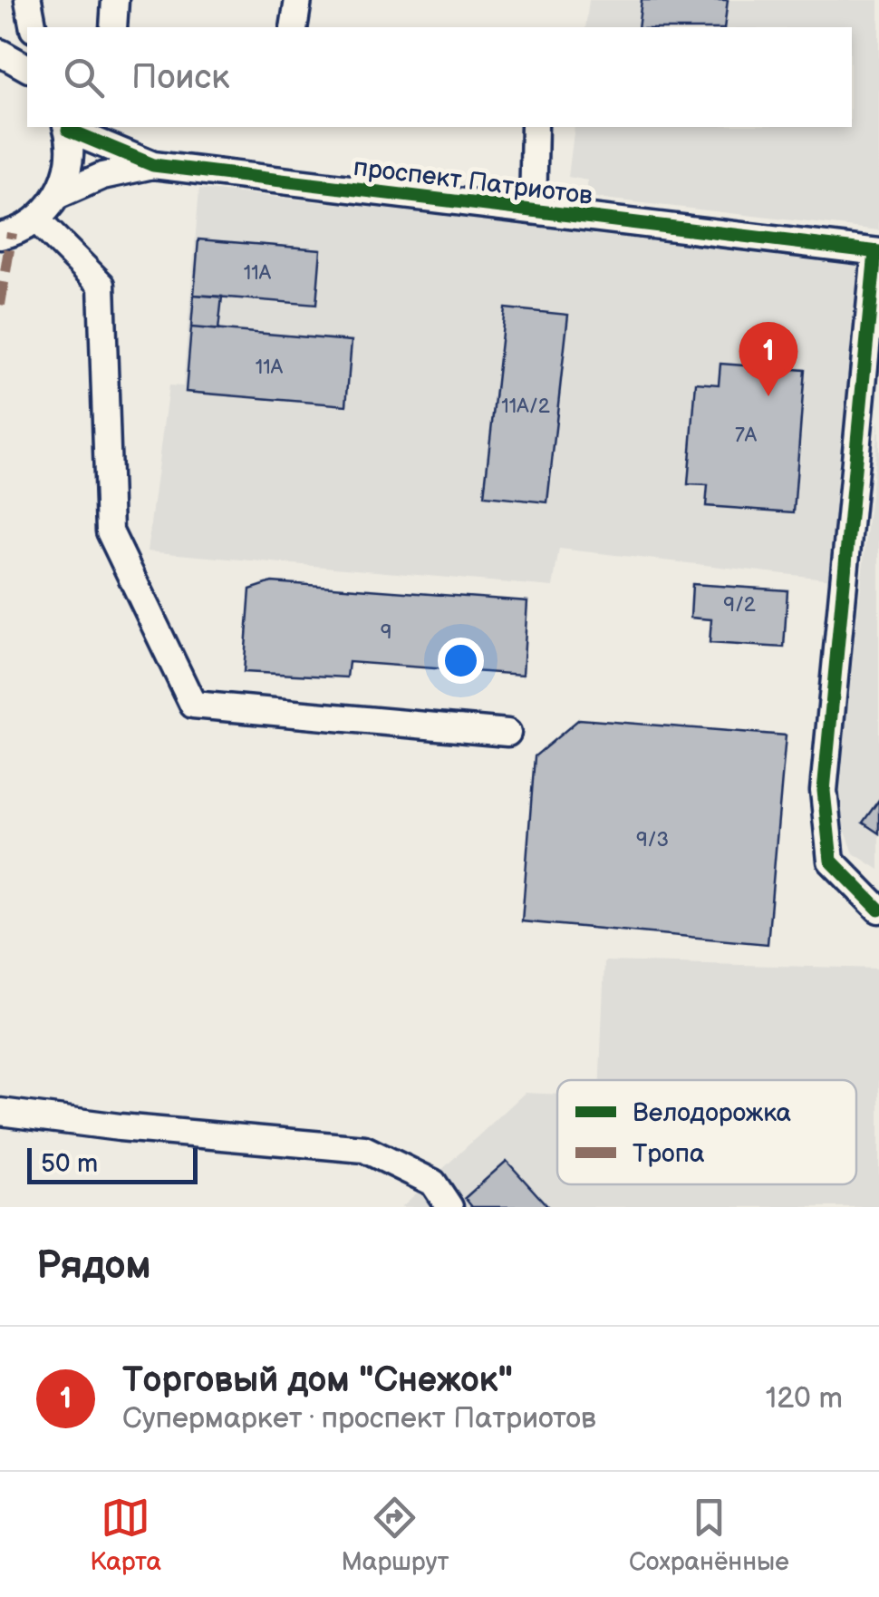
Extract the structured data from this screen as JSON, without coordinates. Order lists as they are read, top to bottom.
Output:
{
  "streets": {
    "street": ["проспект Патриотов"]
  },
  "house_numbers": [
    "11А",
    "11А",
    "11А/2",
    "7А",
    "9/2",
    "9",
    "9/3"
  ],
  "legend": ["Велодорожка", "Тропа"],
  "scale_bar": "50 m",
  "page": {
    "search": "Поиск",
    "pins": "1",
    "scale": "50 m",
    "heading": "Рядом",
    "list": [
      {
        "mark": "1",
        "name": "Торговый дом \"Снежок\"",
        "note": "Супермаркет · проспект Патриотов",
        "value": "120 m"
      }
    ],
    "nav": ["Карта", "Маршрут", "Сохранённые"]
  }
}
